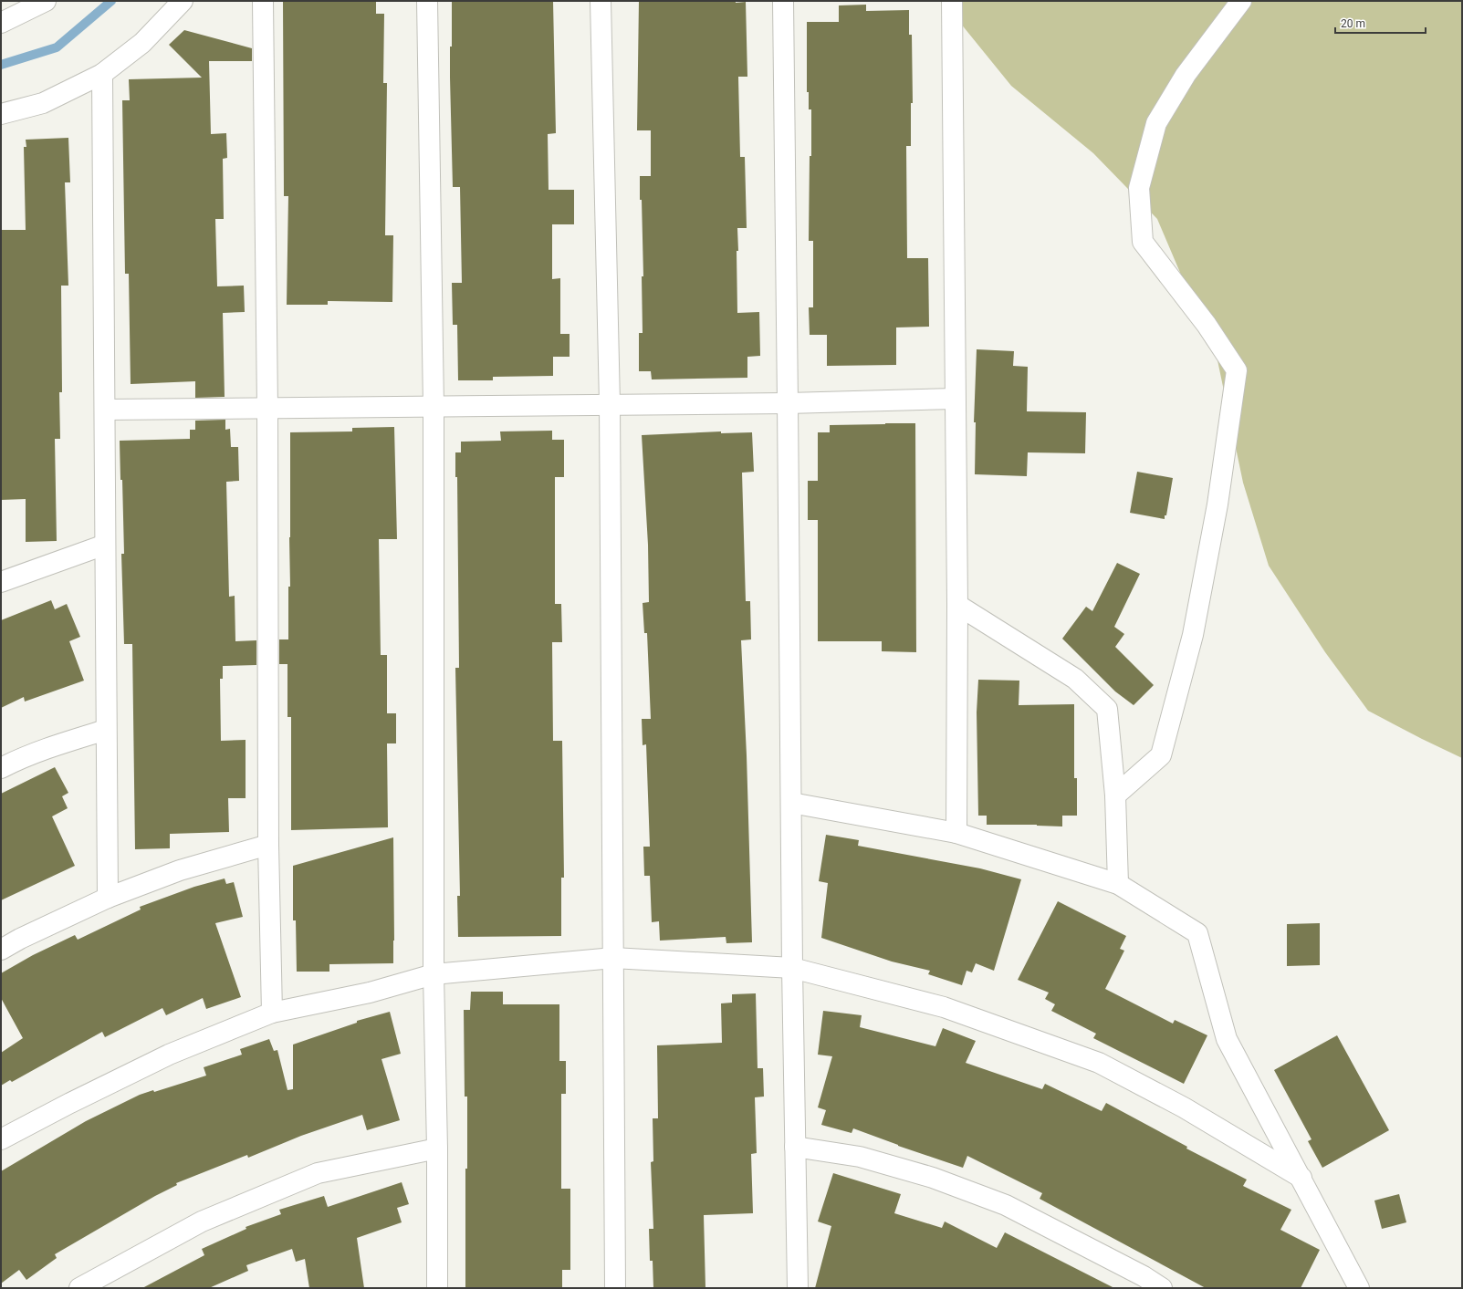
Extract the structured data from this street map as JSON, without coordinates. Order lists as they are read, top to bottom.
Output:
{
  "scale_bar": "20 m"
}
